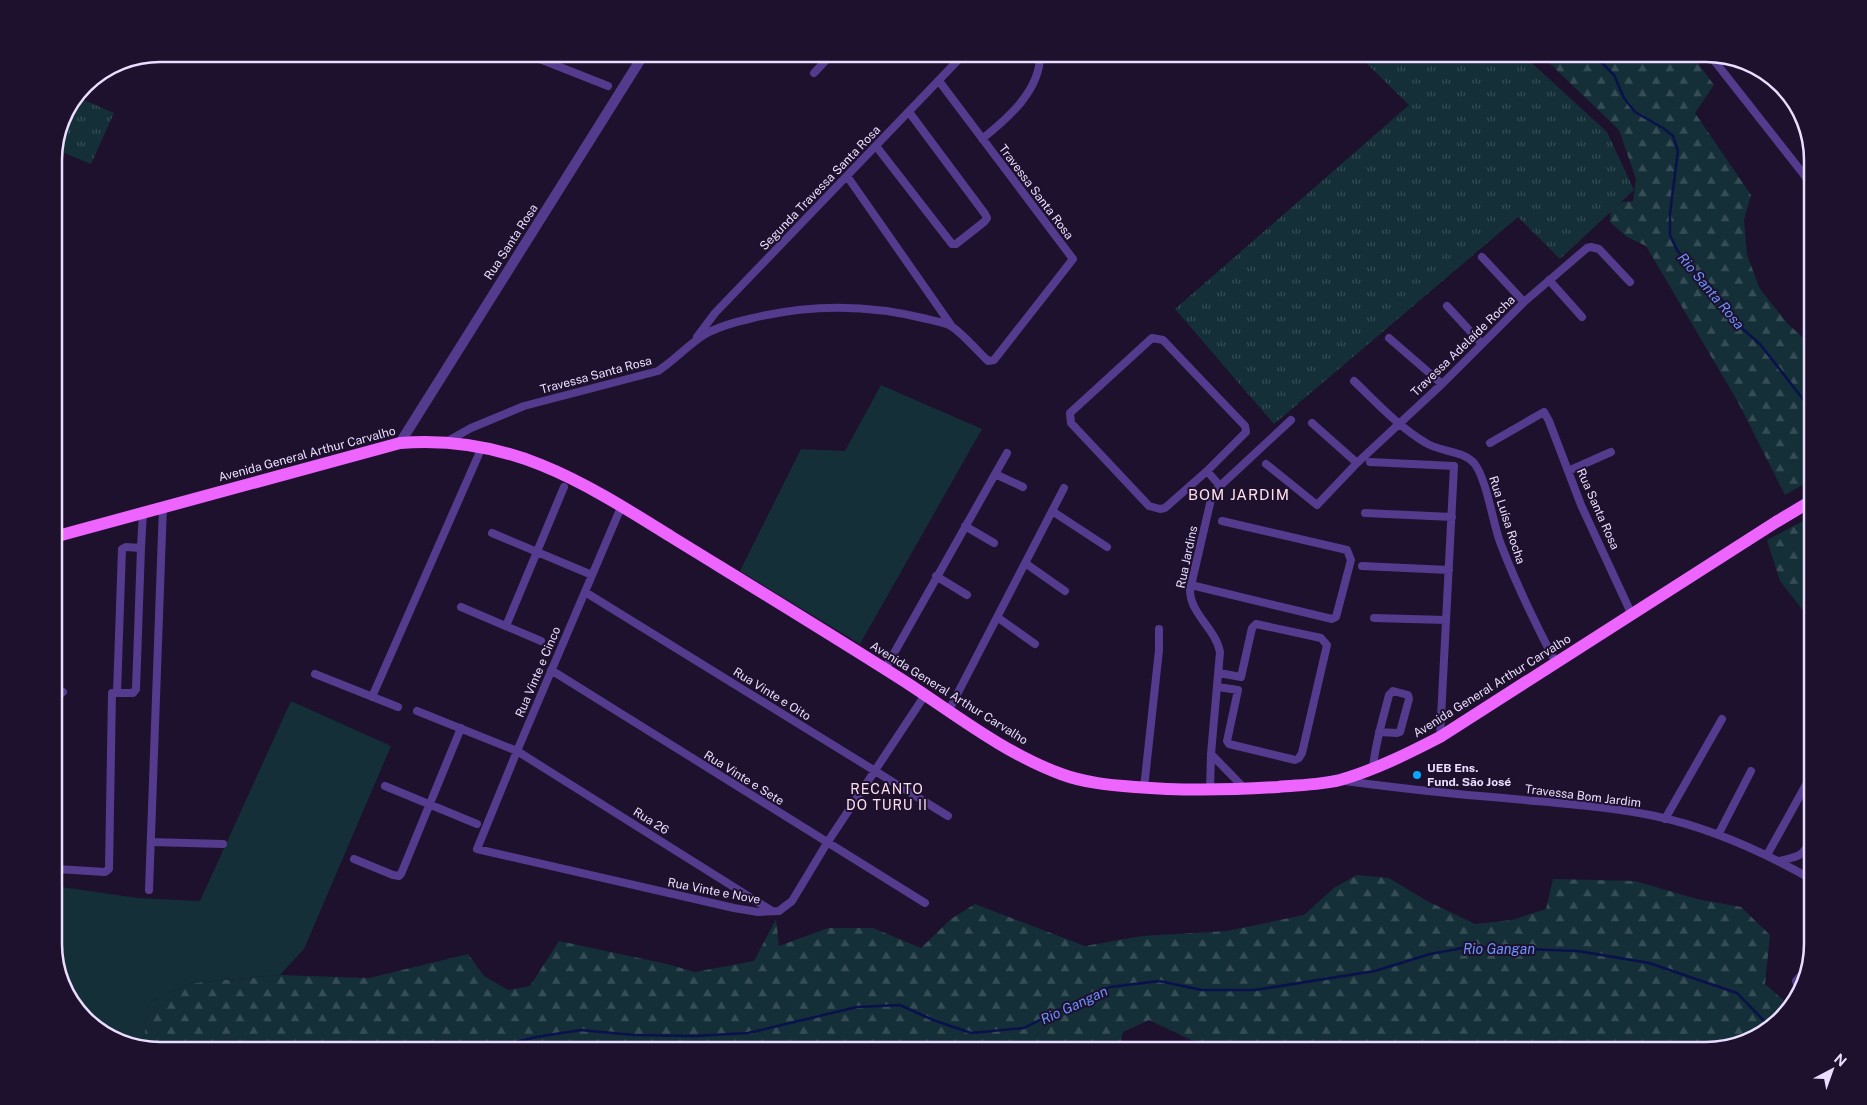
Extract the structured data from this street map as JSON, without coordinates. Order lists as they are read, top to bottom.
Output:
{
  "streets": {
    "main road": ["Avenida General Arthur Carvalho"],
    "street": [
      "Segunda Travessa Santa Rosa",
      "Travessa Santa Rosa",
      "Rua Santa Rosa",
      "Travessa Adelaíde Rocha",
      "Rua Luísa Rocha",
      "Rua Jardins",
      "Rua Vinte e Cinco",
      "Rua Vinte e Oito",
      "Rua Vinte e Sete",
      "Travessa Bom Jardim",
      "Rua 26",
      "Rua Vinte e Nove"
    ]
  },
  "crossings": [
    ["Segunda Travessa Santa Rosa", "Travessa Santa Rosa"],
    ["Travessa Santa Rosa", "Avenida General Arthur Carvalho"],
    ["Rua Santa Rosa", "Avenida General Arthur Carvalho"],
    ["Travessa Adelaíde Rocha", "Rua Luísa Rocha"],
    ["Avenida General Arthur Carvalho", "Rua Luísa Rocha"],
    ["Avenida General Arthur Carvalho", "Rua Jardins"],
    ["Avenida General Arthur Carvalho", "Rua Vinte e Cinco"],
    ["Avenida General Arthur Carvalho", "Travessa Bom Jardim"],
    ["Avenida General Arthur Carvalho", "Rua Vinte e Nove"],
    ["Rua Vinte e Cinco", "Rua Vinte e Oito"],
    ["Rua Vinte e Cinco", "Rua Vinte e Sete"],
    ["Rua Vinte e Cinco", "Rua 26"],
    ["Rua Vinte e Cinco", "Rua Vinte e Nove"],
    ["Rua Vinte e Oito", "Rua Vinte e Nove"],
    ["Rua Vinte e Sete", "Rua Vinte e Nove"],
    ["Rua 26", "Rua Vinte e Nove"]
  ],
  "districts": ["BOM JARDIM", "RECANTO DO TURU II"],
  "water": ["Rio Santa Rosa", "Rio Gangan"],
  "places": ["UEB Ens. Fund. São José"],
  "north": "top right"
}
